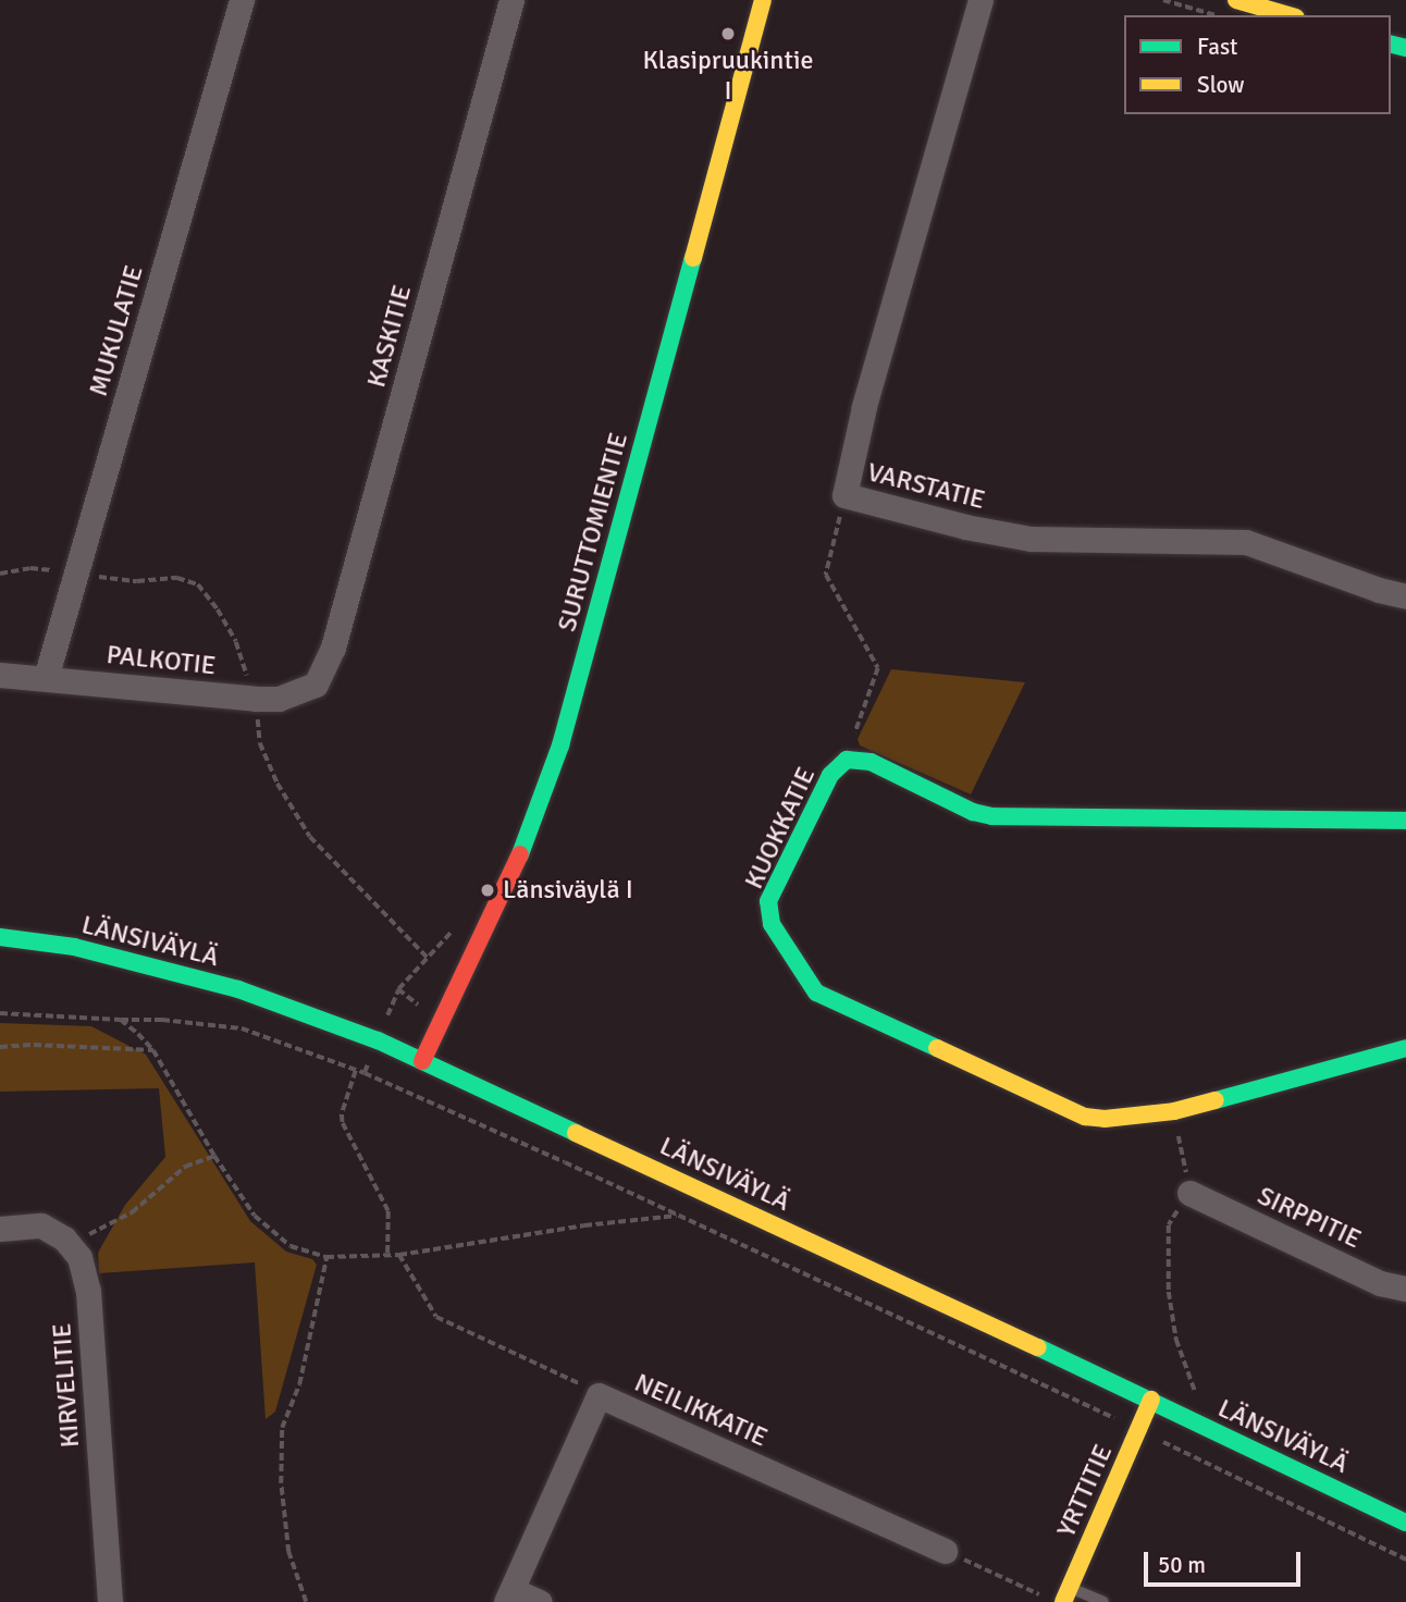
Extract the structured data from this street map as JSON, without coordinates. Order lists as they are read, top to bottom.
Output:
{
  "streets": {
    "street": [
      "MUKULATIE",
      "KASKITIE",
      "VARSTATIE",
      "SURUTTOMIENTIE",
      "PALKOTIE",
      "KUOKKATIE",
      "LÄNSIVÄYLÄ",
      "SIRPPITIE",
      "KIRVELITIE",
      "NEILIKKATIE",
      "YRTTITIE"
    ]
  },
  "crossings": [
    ["MUKULATIE", "PALKOTIE"],
    ["KASKITIE", "PALKOTIE"],
    ["SURUTTOMIENTIE", "LÄNSIVÄYLÄ"],
    ["LÄNSIVÄYLÄ", "YRTTITIE"]
  ],
  "places": ["Klasipruukintie I", "Länsiväylä I"],
  "legend": ["Fast", "Slow"],
  "scale_bar": "50 m"
}
